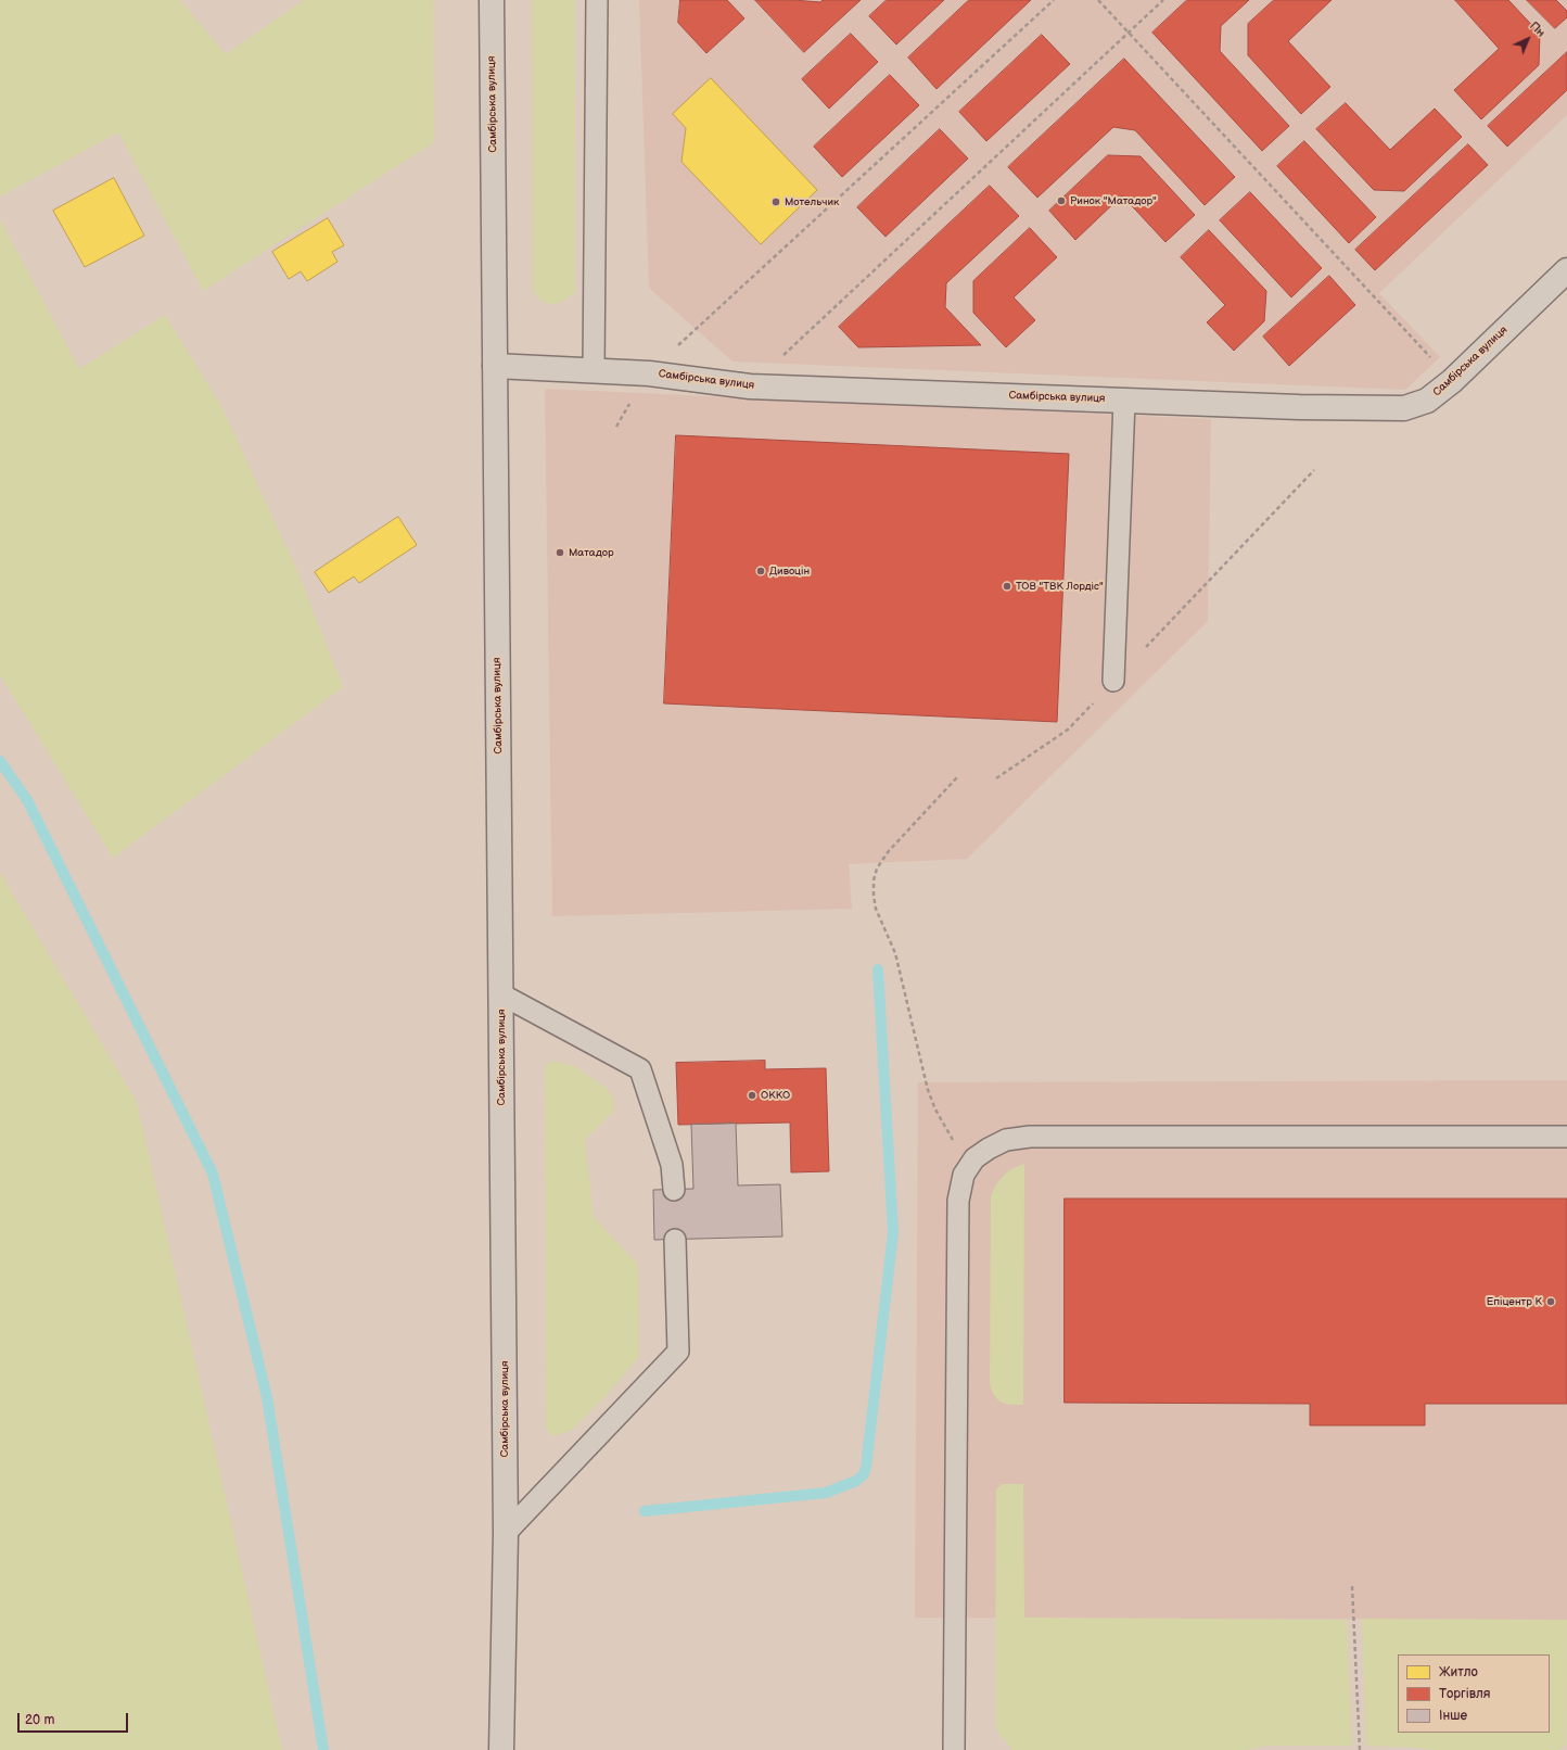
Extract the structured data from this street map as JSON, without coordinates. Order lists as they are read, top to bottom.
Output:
{
  "streets": {
    "main road": ["Самбірська вулиця"]
  },
  "places": [
    "Ринок \"Матадор\"",
    "Мотельчик",
    "Матадор",
    "Дивоцін",
    "ТОВ \"ТВК Лордіс\"",
    "ОККО",
    "Епіцентр К"
  ],
  "legend": ["Житло", "Торгівля", "Інше"],
  "scale_bar": "20 m",
  "north": "top right"
}
